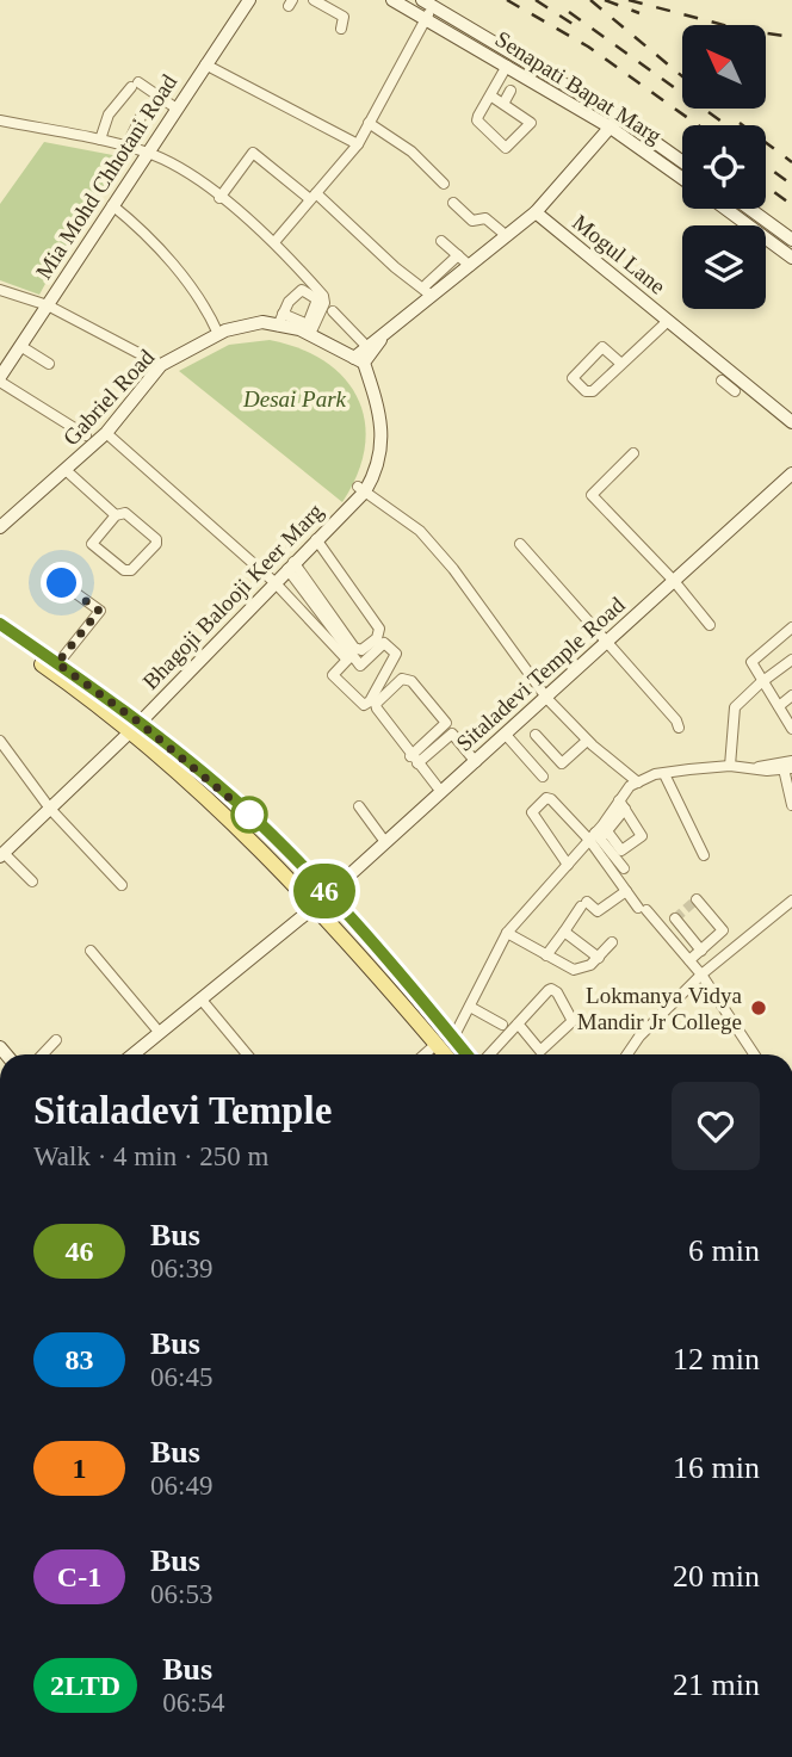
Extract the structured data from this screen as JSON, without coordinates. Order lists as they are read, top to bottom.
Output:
{
  "streets": {
    "street": [
      "Senapati Bapat Marg",
      "Mia Mohd Chhotani Road",
      "Mogul Lane",
      "Gabriel Road",
      "Bhagoji Balooji Keer Marg",
      "Sitaladevi Temple Road"
    ]
  },
  "crossings": [
    ["Gabriel Road", "Bhagoji Balooji Keer Marg"]
  ],
  "parks": ["Desai Park"],
  "places": ["Lokmanya Vidya Mandir Jr College"],
  "lines": ["bus line 46"],
  "north": "top left",
  "page": {
    "on_map": "46",
    "heading": ["Sitaladevi Temple", "Walk · 4 min · 250 m"],
    "list": [
      {
        "mark": "46",
        "name": "Bus",
        "note": "06:39",
        "value": "6 min"
      },
      {
        "mark": "83",
        "name": "Bus",
        "note": "06:45",
        "value": "12 min"
      },
      {
        "mark": "1",
        "name": "Bus",
        "note": "06:49",
        "value": "16 min"
      },
      {
        "mark": "C-1",
        "name": "Bus",
        "note": "06:53",
        "value": "20 min"
      },
      {
        "mark": "2LTD",
        "name": "Bus",
        "note": "06:54",
        "value": "21 min"
      }
    ]
  }
}
